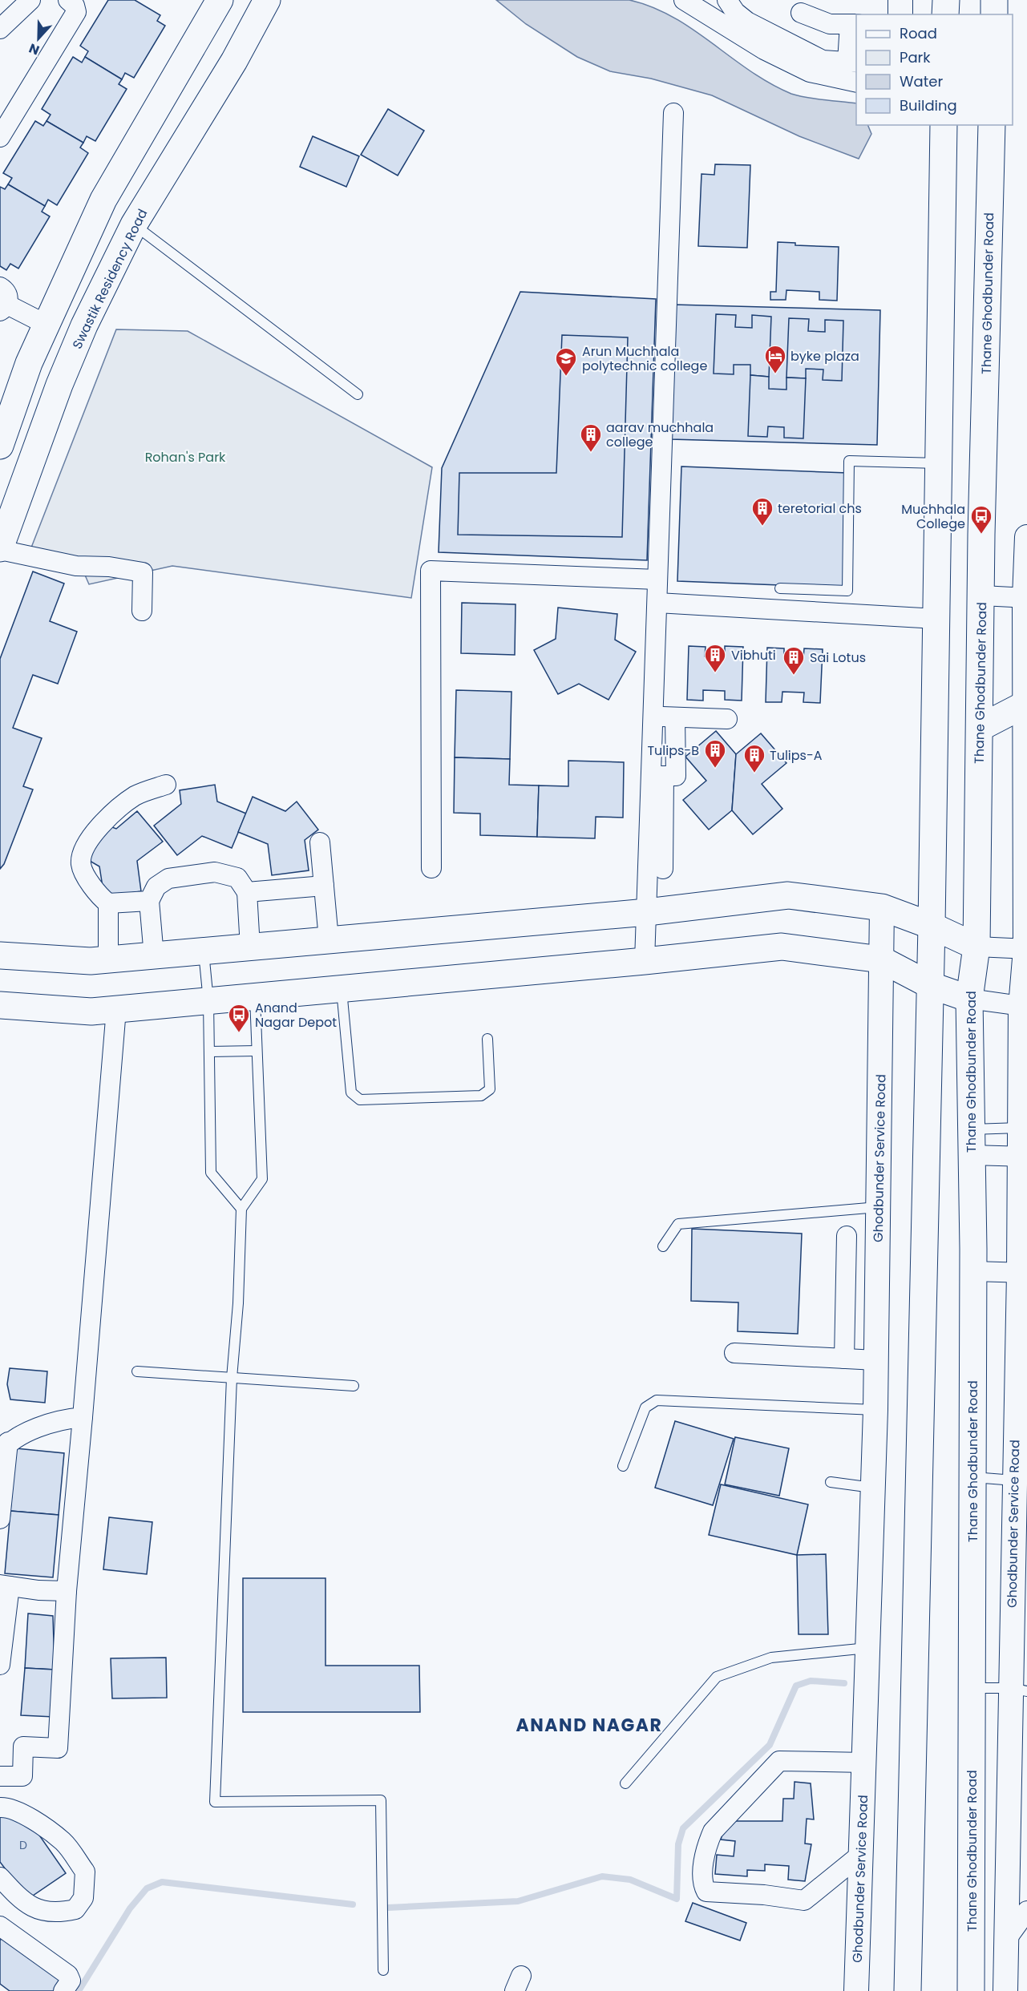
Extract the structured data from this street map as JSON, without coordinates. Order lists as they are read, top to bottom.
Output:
{
  "streets": {
    "main road": ["Swastik Residency Road", "Thane Ghodbunder Road"],
    "street": ["Ghodbunder Service Road"]
  },
  "districts": ["ANAND NAGAR"],
  "parks": ["Rohan's Park"],
  "places": {
    "hotel": ["byke plaza"],
    "school or university": ["Arun Muchhala polytechnic college"],
    "building": [
      "aarav muchhala college",
      "teretorial chs",
      "Vibhuti",
      "Sai Lotus",
      "Tulips-B",
      "Tulips-A"
    ],
    "bus stop": ["Muchhala College", "Anand Nagar Depot"]
  },
  "house_numbers": ["D"],
  "legend": [
    "Road",
    "Park",
    "Water",
    "Building"
  ],
  "north": "bottom"
}
